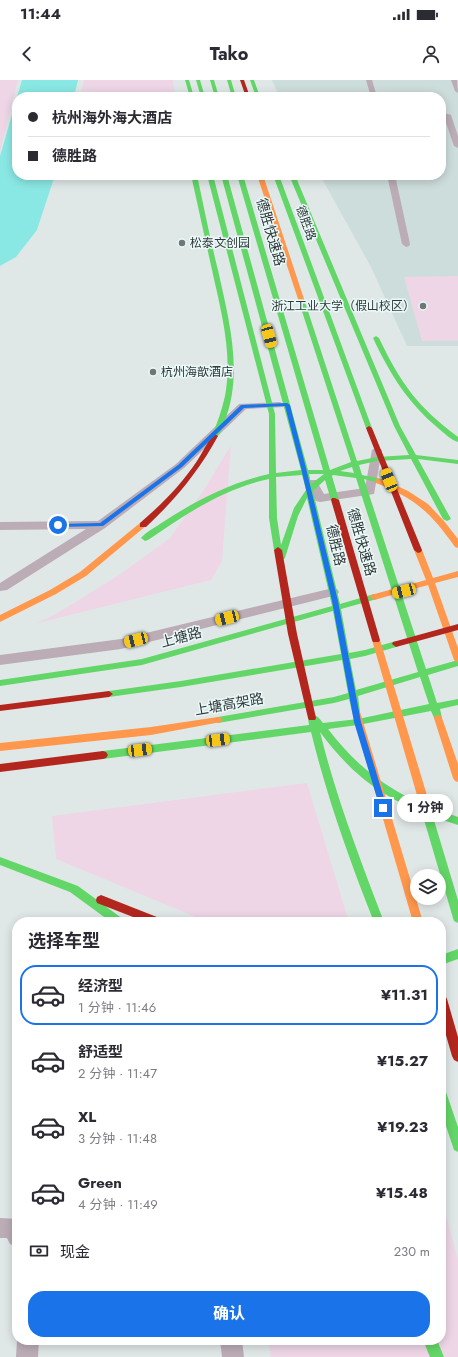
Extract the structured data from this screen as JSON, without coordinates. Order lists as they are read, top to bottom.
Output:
{
  "streets": {
    "main road": [
      "德胜路",
      "德胜快速路",
      "上塘路",
      "上塘高架路"
    ]
  },
  "crossings": [
    ["德胜路", "上塘路"]
  ],
  "places": ["松泰文创园", "浙江工业大学（假山校区）", "杭州海歆酒店"],
  "page": {
    "status": "11:44",
    "header": "Tako",
    "banner": ["杭州海外海大酒店", "德胜路"],
    "bubble": "1 分钟",
    "heading": "选择车型",
    "list": [
      {
        "name": "经济型",
        "note": "1 分钟 · 11:46",
        "value": "¥11.31"
      },
      {
        "name": "舒适型",
        "note": "2 分钟 · 11:47",
        "value": "¥15.27"
      },
      {
        "name": "XL",
        "note": "3 分钟 · 11:48",
        "value": "¥19.23"
      },
      {
        "name": "Green",
        "note": "4 分钟 · 11:49",
        "value": "¥15.48"
      }
    ],
    "pay": ["现金", "230 m"],
    "buttons": "确认"
  }
}
